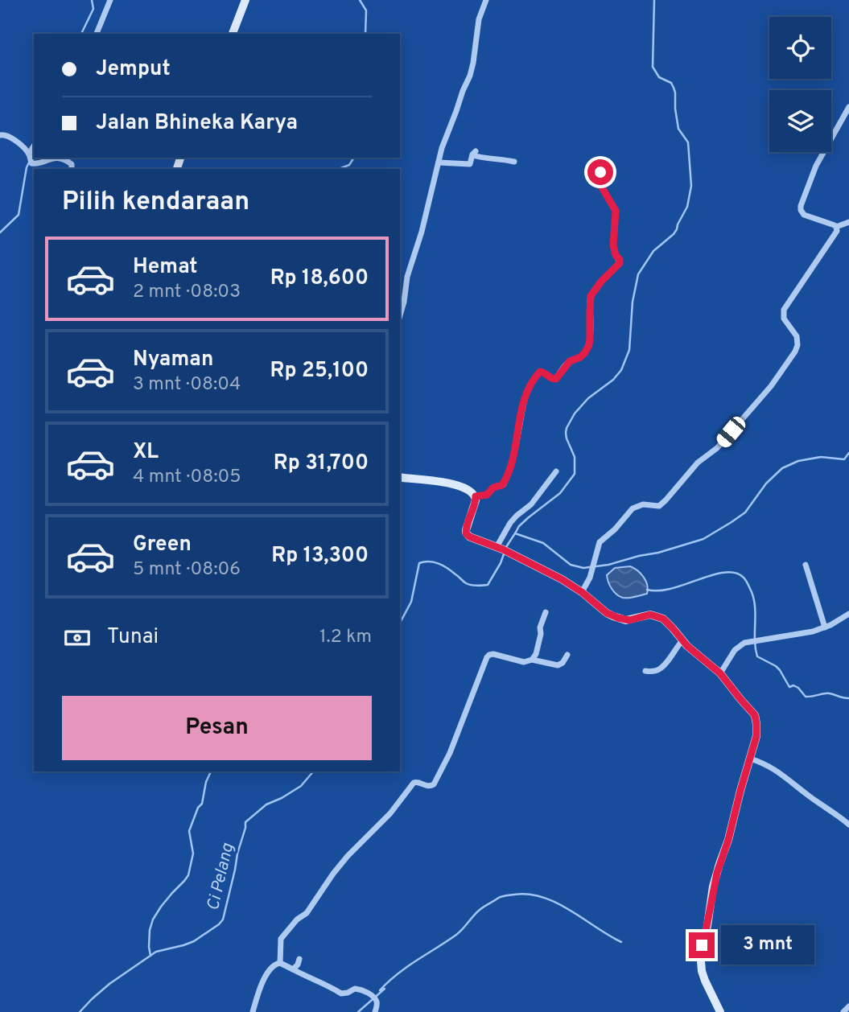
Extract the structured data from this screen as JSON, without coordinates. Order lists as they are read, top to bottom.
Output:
{
  "water": ["Ci Pelang"],
  "page": {
    "banner": ["Jemput", "Jalan Bhineka Karya"],
    "heading": "Pilih kendaraan",
    "list": [
      {
        "name": "Hemat",
        "note": "2 mnt · 08:03",
        "value": "Rp 18,600"
      },
      {
        "name": "Nyaman",
        "note": "3 mnt · 08:04",
        "value": "Rp 25,100"
      },
      {
        "name": "XL",
        "note": "4 mnt · 08:05",
        "value": "Rp 31,700"
      },
      {
        "name": "Green",
        "note": "5 mnt · 08:06",
        "value": "Rp 13,300"
      }
    ],
    "pay": ["Tunai", "1.2 km"],
    "buttons": "Pesan",
    "bubble": "3 mnt"
  }
}
